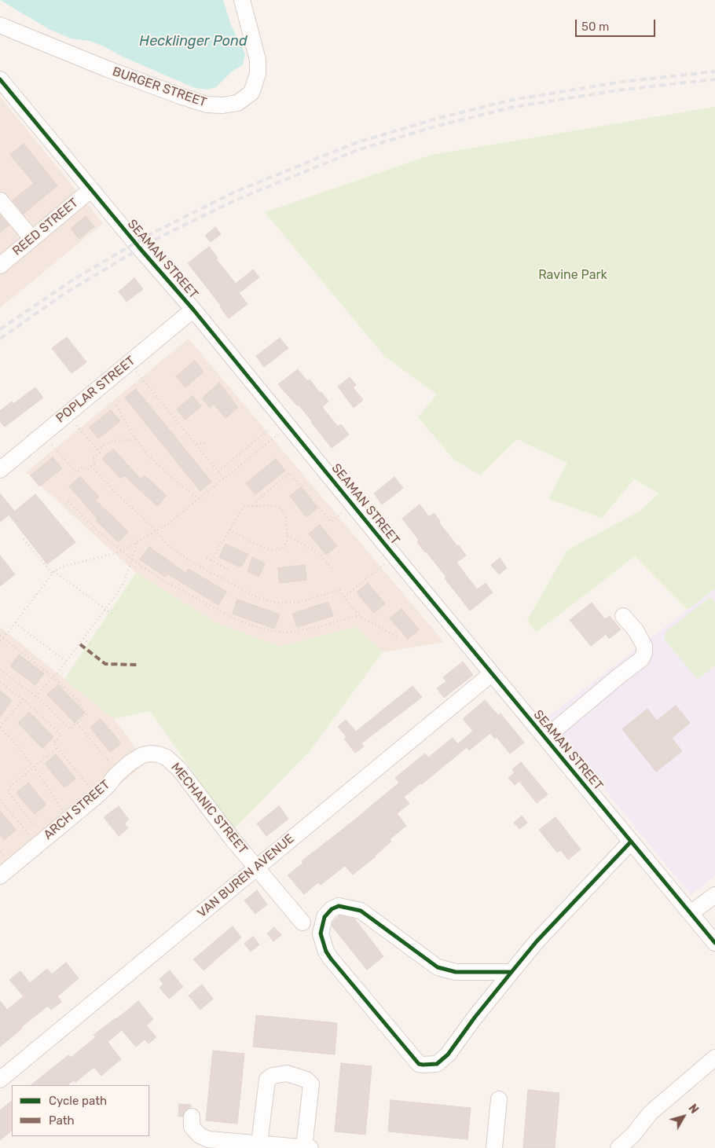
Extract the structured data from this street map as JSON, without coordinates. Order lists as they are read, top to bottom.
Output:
{
  "streets": {
    "street": [
      "BURGER STREET",
      "REED STREET",
      "SEAMAN STREET",
      "POPLAR STREET",
      "MECHANIC STREET",
      "ARCH STREET",
      "VAN BUREN AVENUE"
    ]
  },
  "crossings": [
    ["REED STREET", "SEAMAN STREET"],
    ["SEAMAN STREET", "POPLAR STREET"],
    ["SEAMAN STREET", "VAN BUREN AVENUE"],
    ["MECHANIC STREET", "ARCH STREET"],
    ["MECHANIC STREET", "VAN BUREN AVENUE"]
  ],
  "water": ["Hecklinger Pond"],
  "parks": ["Ravine Park"],
  "legend": ["Cycle path", "Path"],
  "scale_bar": "50 m",
  "north": "top right"
}
